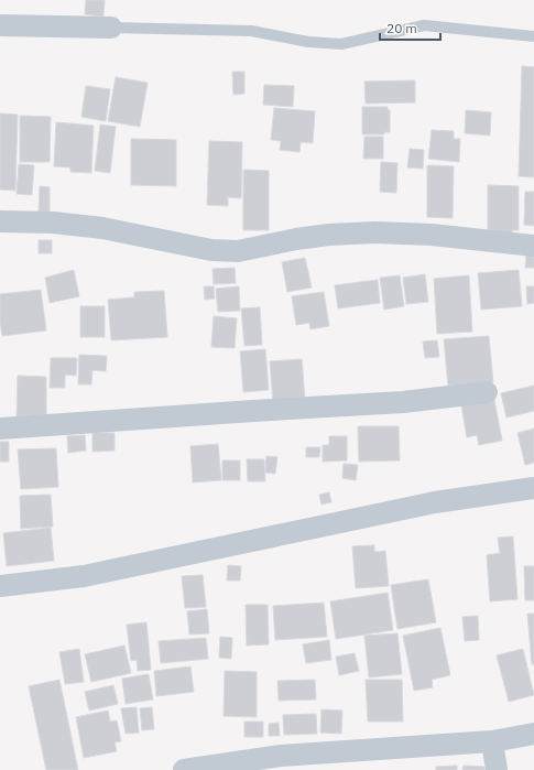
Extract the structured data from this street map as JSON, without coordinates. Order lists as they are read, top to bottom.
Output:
{
  "scale_bar": "20 m"
}
